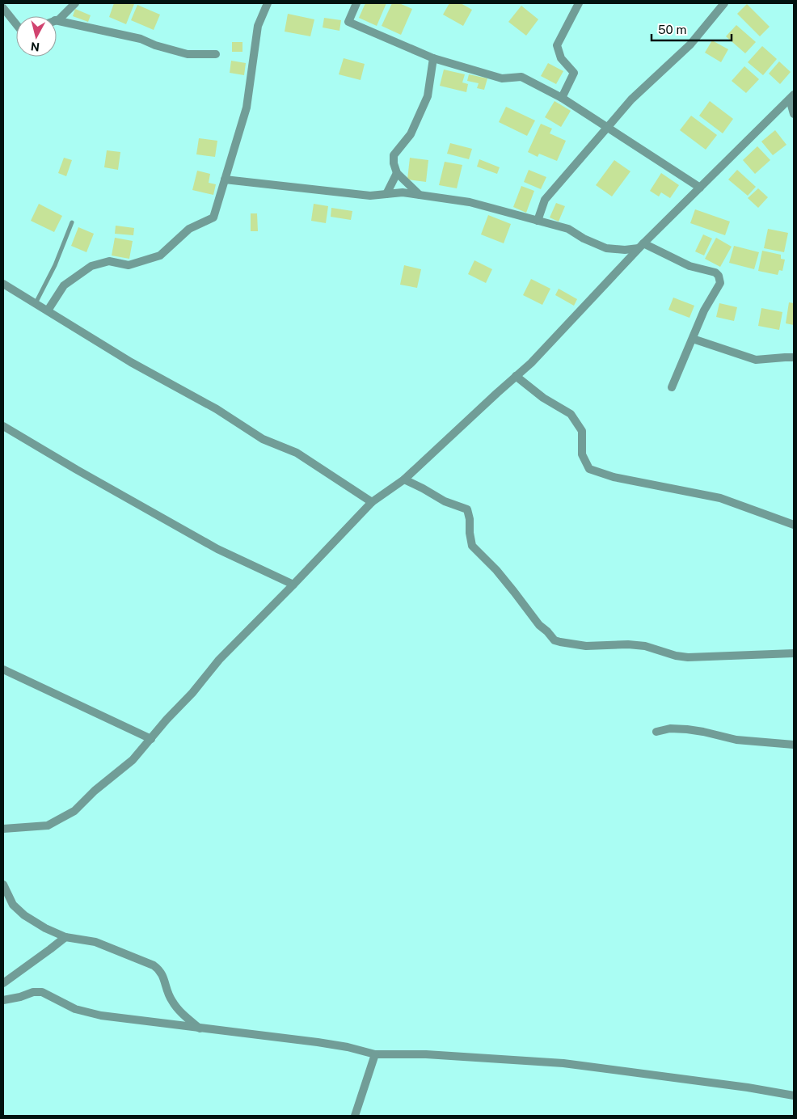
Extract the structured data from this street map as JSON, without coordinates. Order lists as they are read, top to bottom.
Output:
{
  "scale_bar": "50 m",
  "north": "bottom"
}
